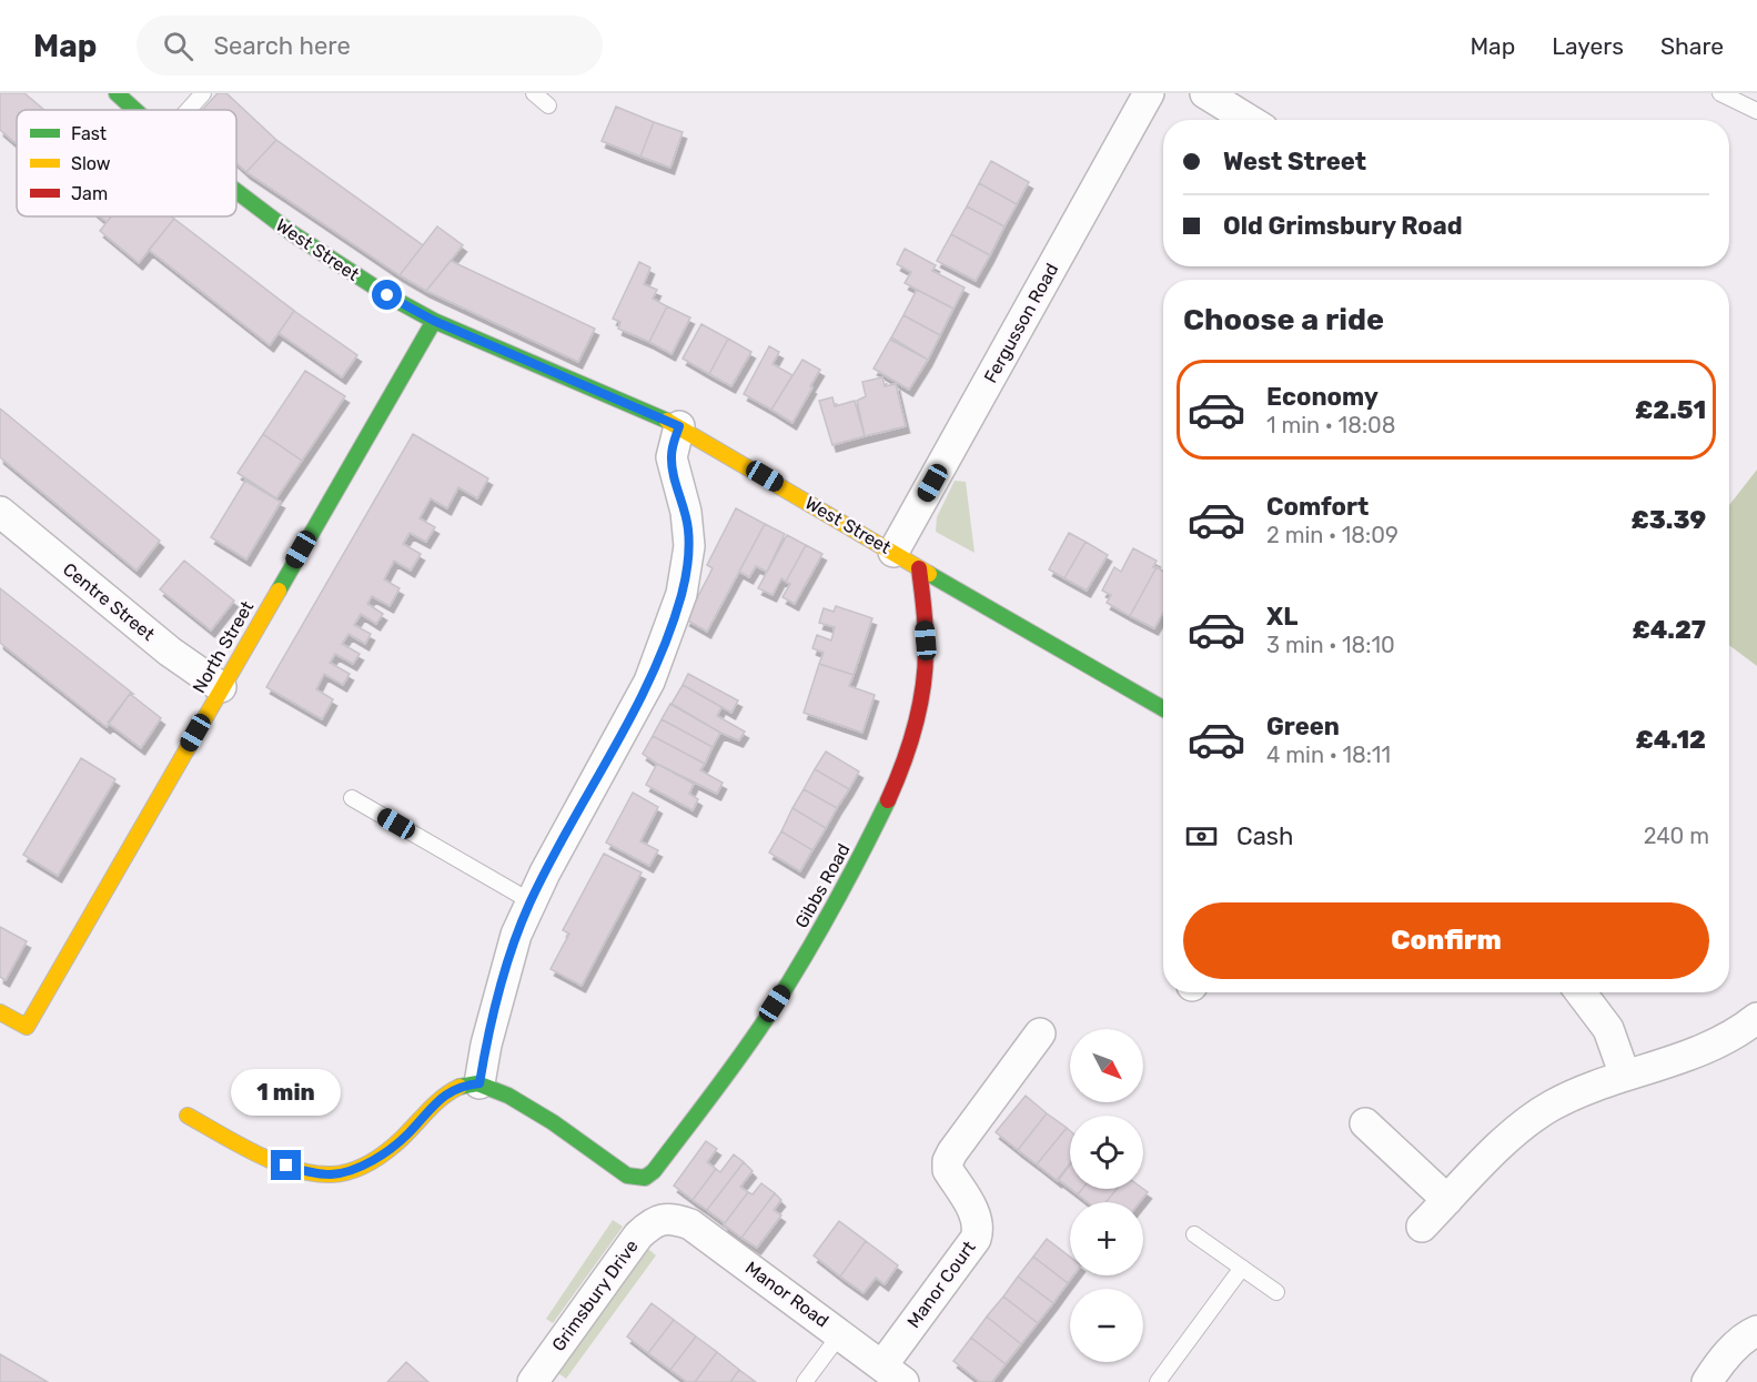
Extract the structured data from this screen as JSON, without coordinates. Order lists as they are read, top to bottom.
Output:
{
  "streets": {
    "street": [
      "West Street",
      "Fergusson Road",
      "Centre Street",
      "North Street",
      "Gibbs Road",
      "Manor Court",
      "Manor Road",
      "Grimsbury Drive"
    ]
  },
  "crossings": [
    ["West Street", "Fergusson Road"],
    ["West Street", "North Street"],
    ["West Street", "Gibbs Road"],
    ["Centre Street", "North Street"],
    ["Manor Court", "Manor Road"],
    ["Manor Road", "Grimsbury Drive"]
  ],
  "legend": ["Fast", "Slow", "Jam"],
  "north": "bottom right",
  "page": {
    "header": "Map",
    "search": "Search here",
    "nav": ["Map", "Layers", "Share"],
    "banner": ["West Street", "Old Grimsbury Road"],
    "heading": "Choose a ride",
    "list": [
      {
        "name": "Economy",
        "note": "1 min · 18:08",
        "value": "£2.51"
      },
      {
        "name": "Comfort",
        "note": "2 min · 18:09",
        "value": "£3.39"
      },
      {
        "name": "XL",
        "note": "3 min · 18:10",
        "value": "£4.27"
      },
      {
        "name": "Green",
        "note": "4 min · 18:11",
        "value": "£4.12"
      }
    ],
    "pay": ["Cash", "240 m"],
    "buttons": "Confirm",
    "map_buttons": ["+", "−"],
    "bubble": "1 min"
  }
}
